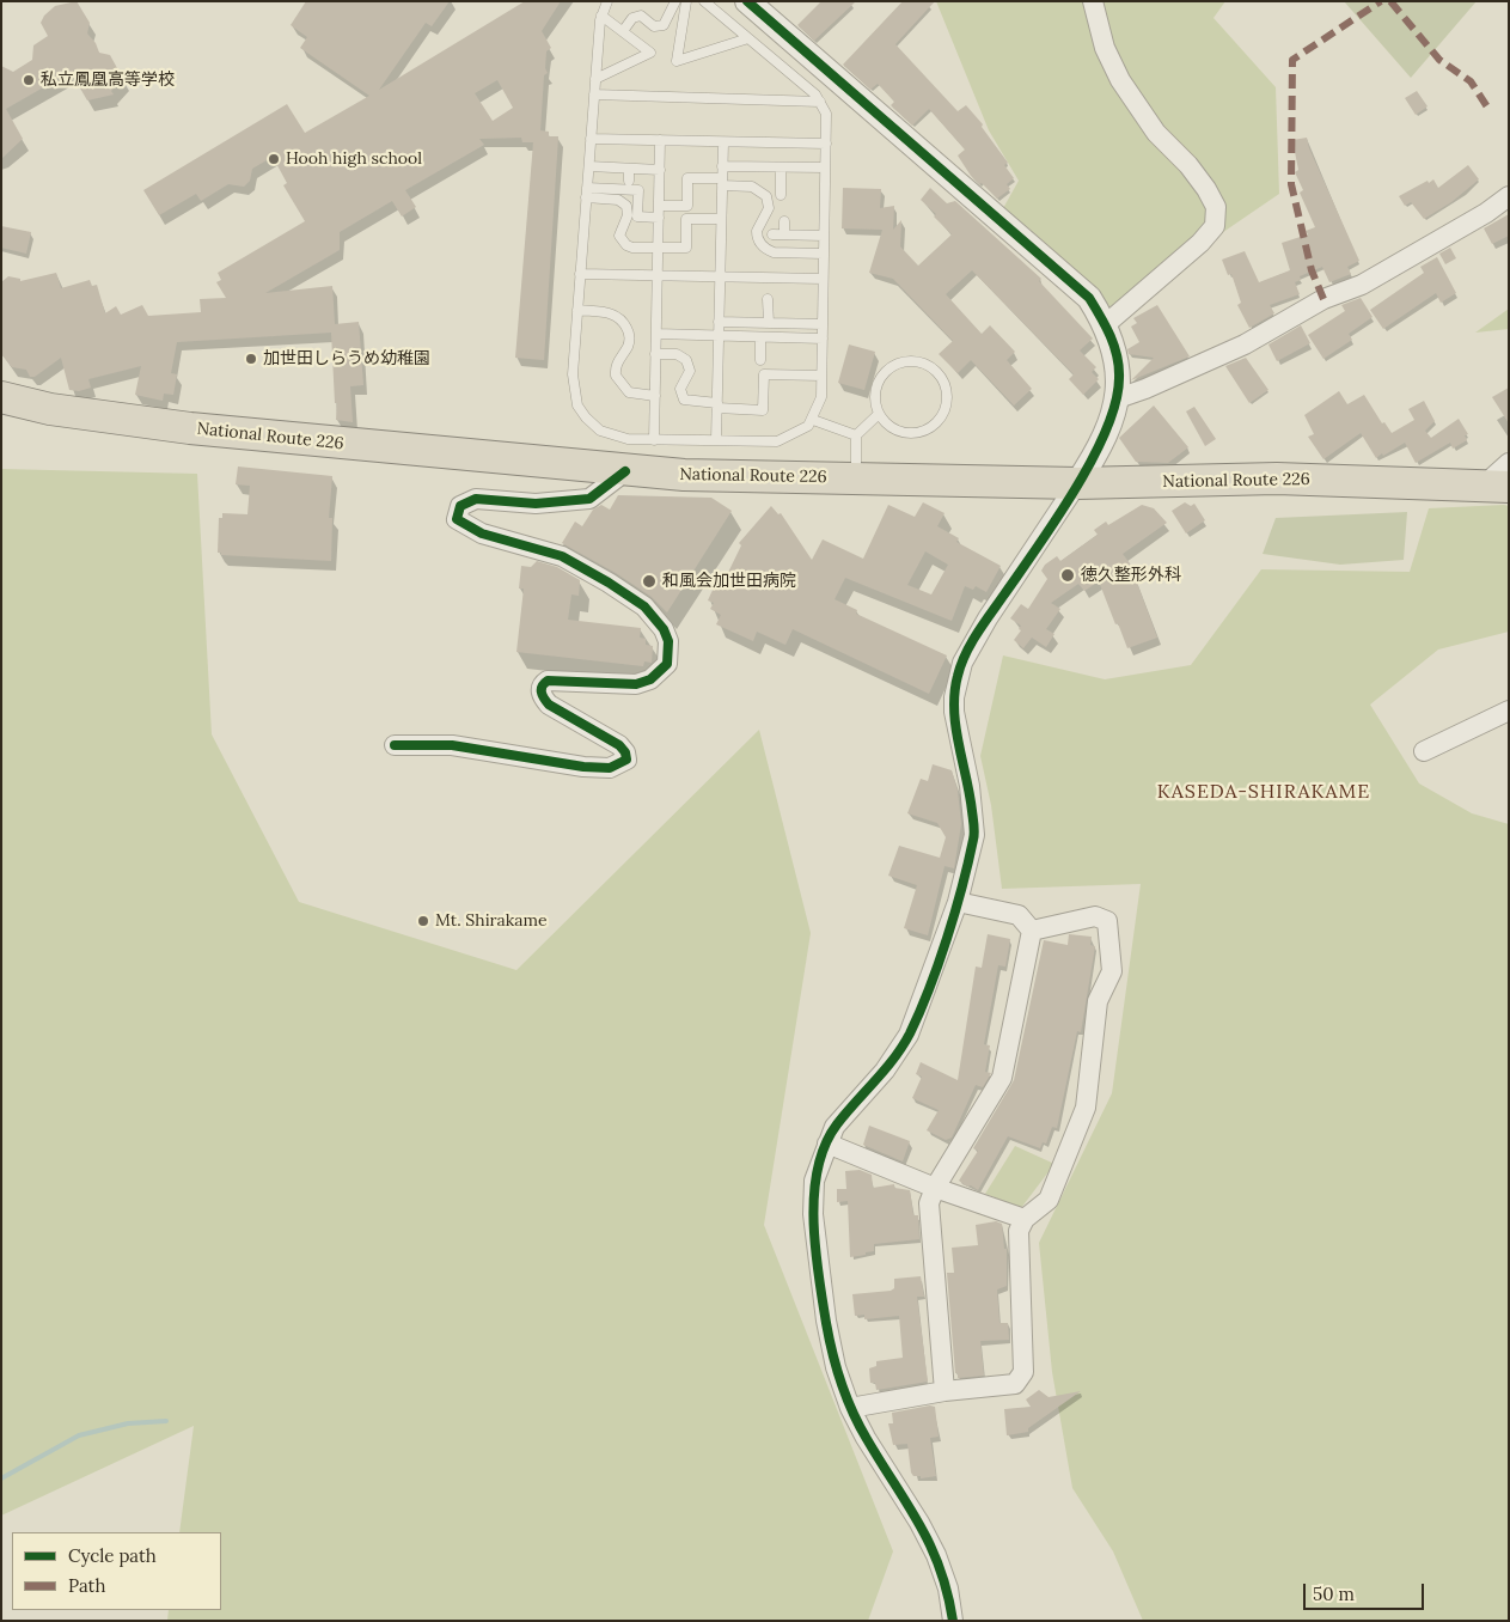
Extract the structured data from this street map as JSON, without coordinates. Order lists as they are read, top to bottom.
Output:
{
  "streets": {
    "highway": ["National Route 226"]
  },
  "districts": ["KASEDA-SHIRAKAME"],
  "places": [
    "私立鳳凰高等学校",
    "Hooh high school",
    "加世田しらうめ幼稚園",
    "徳久整形外科",
    "和風会加世田病院",
    "Mt. Shirakame"
  ],
  "legend": ["Cycle path", "Path"],
  "scale_bar": "50 m"
}
